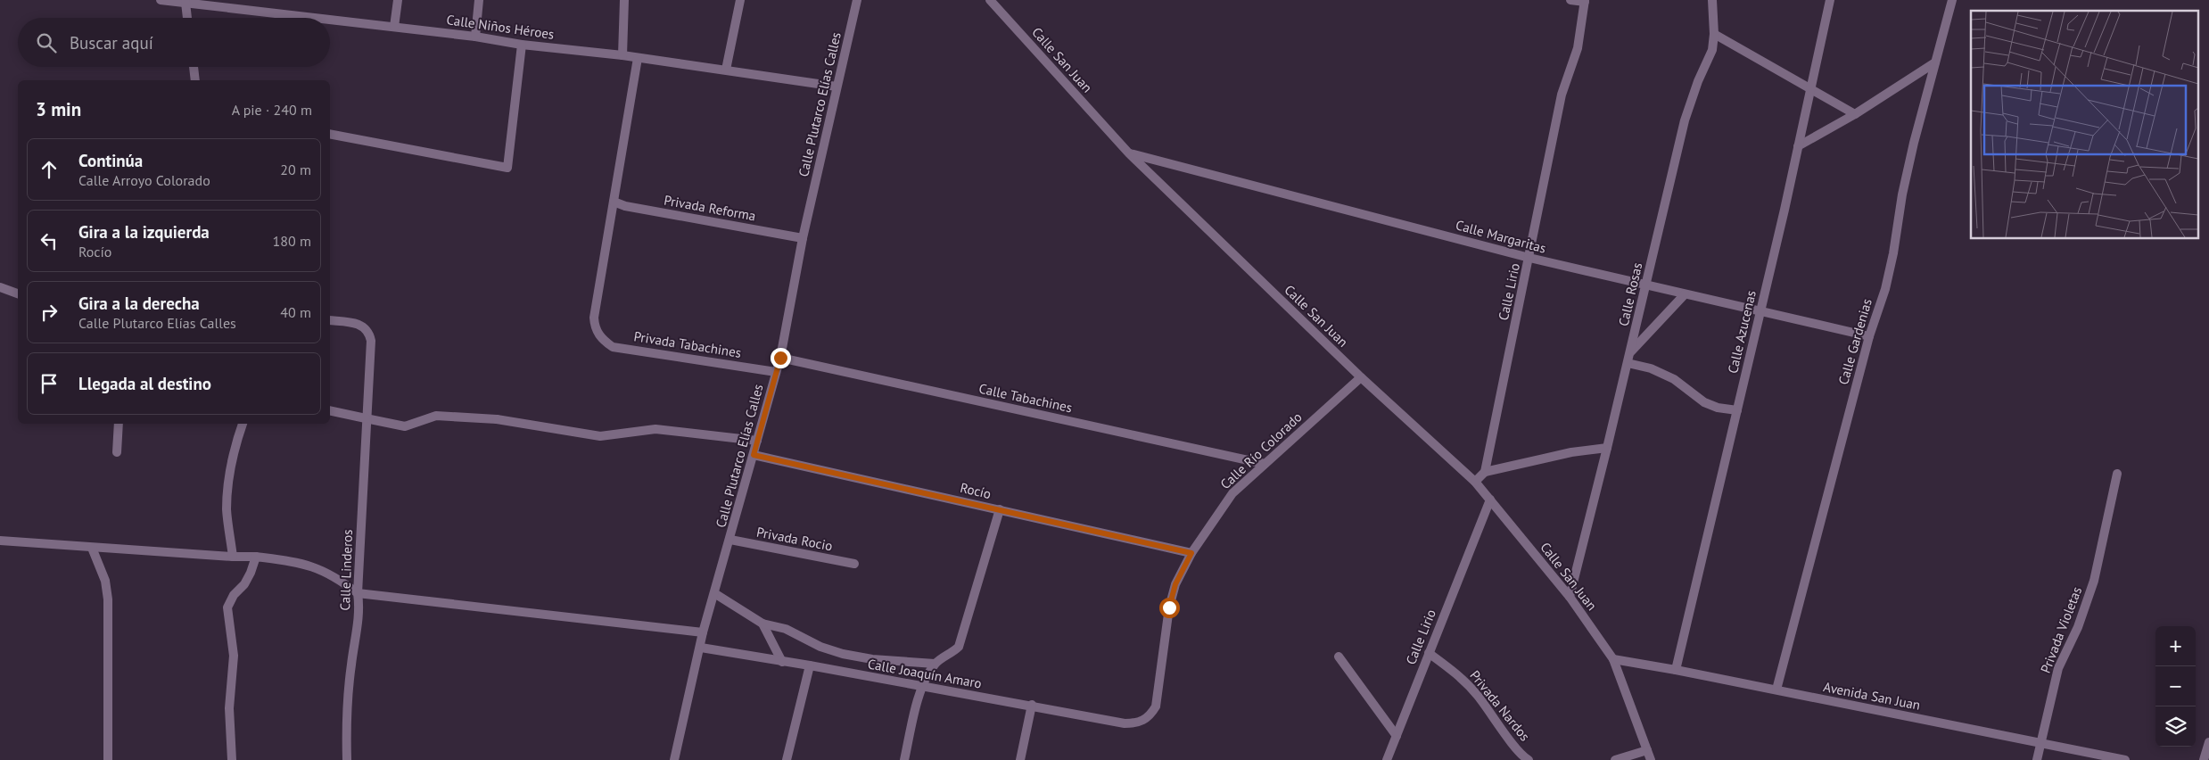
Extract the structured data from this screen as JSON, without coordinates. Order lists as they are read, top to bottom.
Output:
{
  "streets": {
    "street": [
      "Calle Niños Héroes",
      "Calle San Juan",
      "Calle Plutarco Elías Calles",
      "Privada Reforma",
      "Calle Margaritas",
      "Calle Lirio",
      "Calle Rosas",
      "Calle Azucenas",
      "Calle Gardenias",
      "Privada Tabachines",
      "Calle Tabachines",
      "Calle Río Colorado",
      "Rocío",
      "Privada Rocio",
      "Calle Linderos",
      "Privada Violetas",
      "Calle Joaquín Amaro",
      "Avenida San Juan",
      "Privada Nardos"
    ]
  },
  "crossings": [
    ["Calle Niños Héroes", "Calle Plutarco Elías Calles"],
    ["Calle San Juan", "Calle Margaritas"],
    ["Calle San Juan", "Calle Lirio"],
    ["Calle San Juan", "Calle Rosas"],
    ["Calle San Juan", "Calle Río Colorado"],
    ["Calle San Juan", "Avenida San Juan"],
    ["Calle Plutarco Elías Calles", "Privada Reforma"],
    ["Calle Plutarco Elías Calles", "Privada Tabachines"],
    ["Calle Plutarco Elías Calles", "Calle Tabachines"],
    ["Calle Plutarco Elías Calles", "Rocío"],
    ["Calle Plutarco Elías Calles", "Privada Rocio"],
    ["Calle Plutarco Elías Calles", "Calle Joaquín Amaro"],
    ["Privada Reforma", "Privada Tabachines"],
    ["Calle Margaritas", "Calle Lirio"],
    ["Calle Margaritas", "Calle Rosas"],
    ["Calle Margaritas", "Calle Azucenas"],
    ["Calle Margaritas", "Calle Gardenias"],
    ["Calle Lirio", "Privada Nardos"],
    ["Calle Azucenas", "Avenida San Juan"],
    ["Calle Gardenias", "Avenida San Juan"],
    ["Calle Tabachines", "Calle Río Colorado"],
    ["Calle Río Colorado", "Rocío"],
    ["Calle Río Colorado", "Calle Joaquín Amaro"],
    ["Privada Violetas", "Avenida San Juan"]
  ],
  "page": {
    "search": "Buscar aquí",
    "heading": ["3 min", "A pie · 240 m"],
    "list": [
      ["Continúa", "Calle Arroyo Colorado", "20 m"],
      ["Gira a la izquierda", "Rocío", "180 m"],
      ["Gira a la derecha", "Calle Plutarco Elías Calles", "40 m"],
      "Llegada al destino"
    ],
    "map_buttons": ["+", "−"]
  }
}
